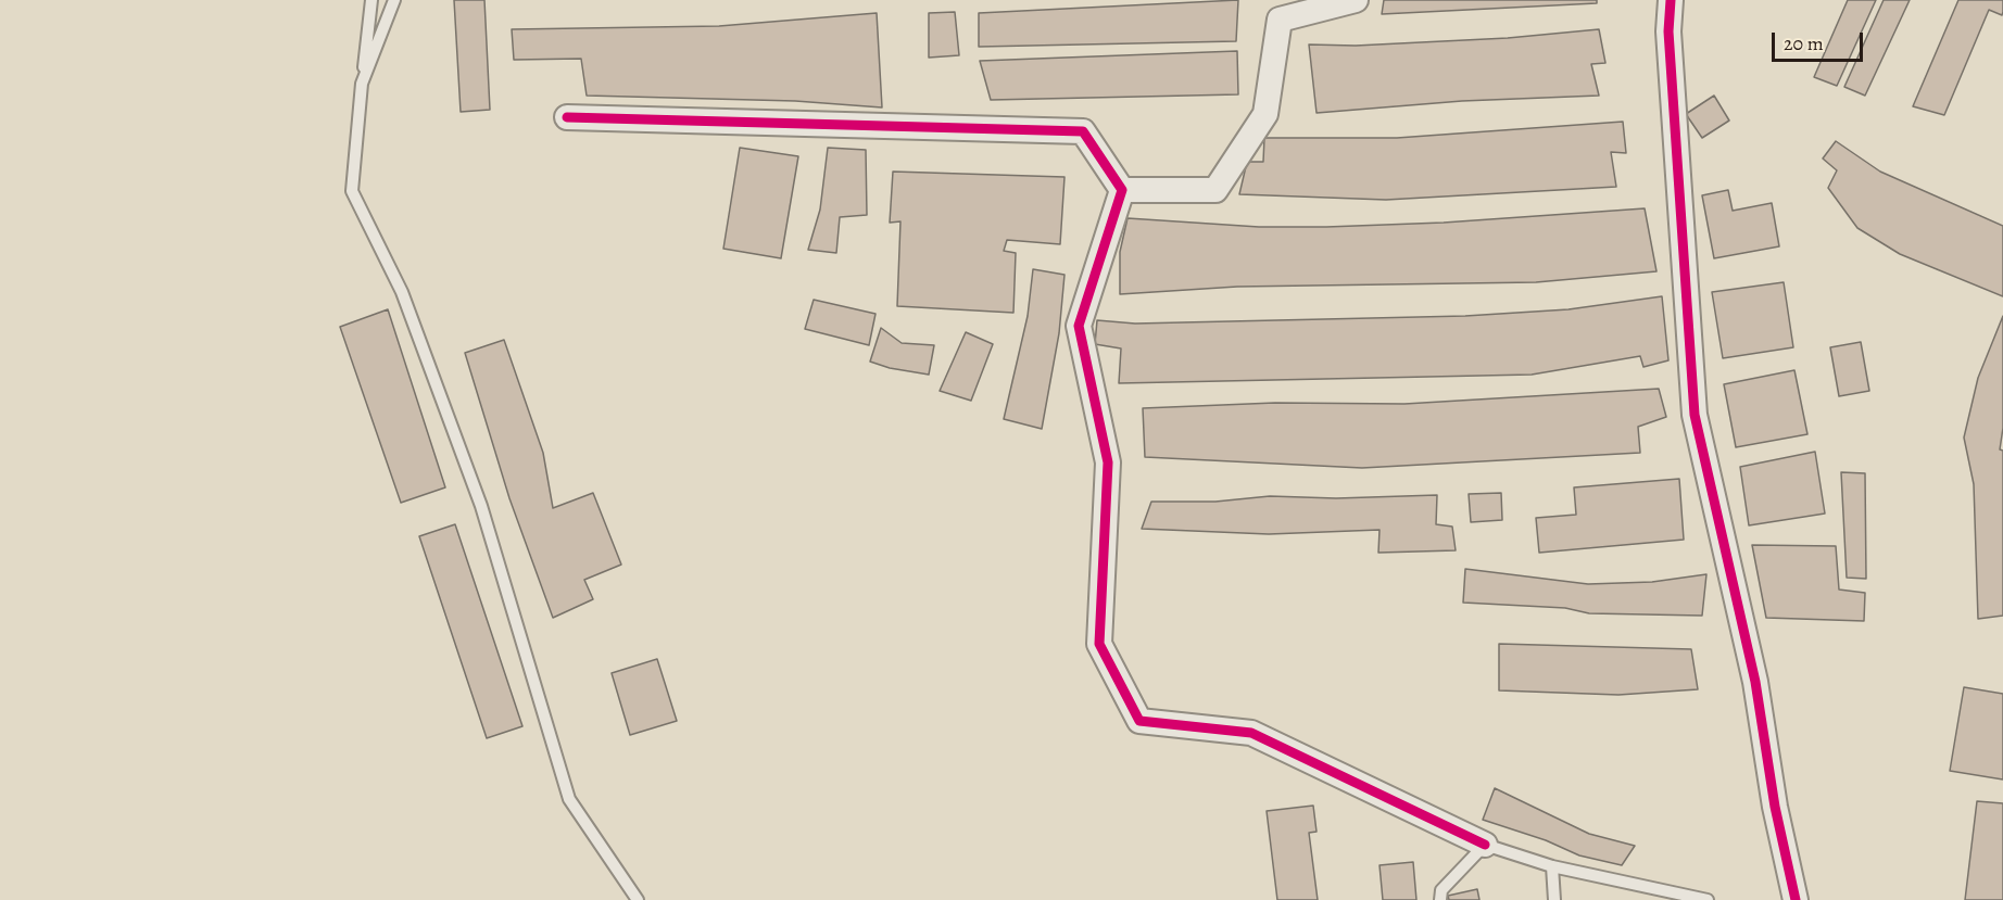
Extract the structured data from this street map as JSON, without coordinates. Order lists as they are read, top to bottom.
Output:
{
  "scale_bar": "20 m"
}
